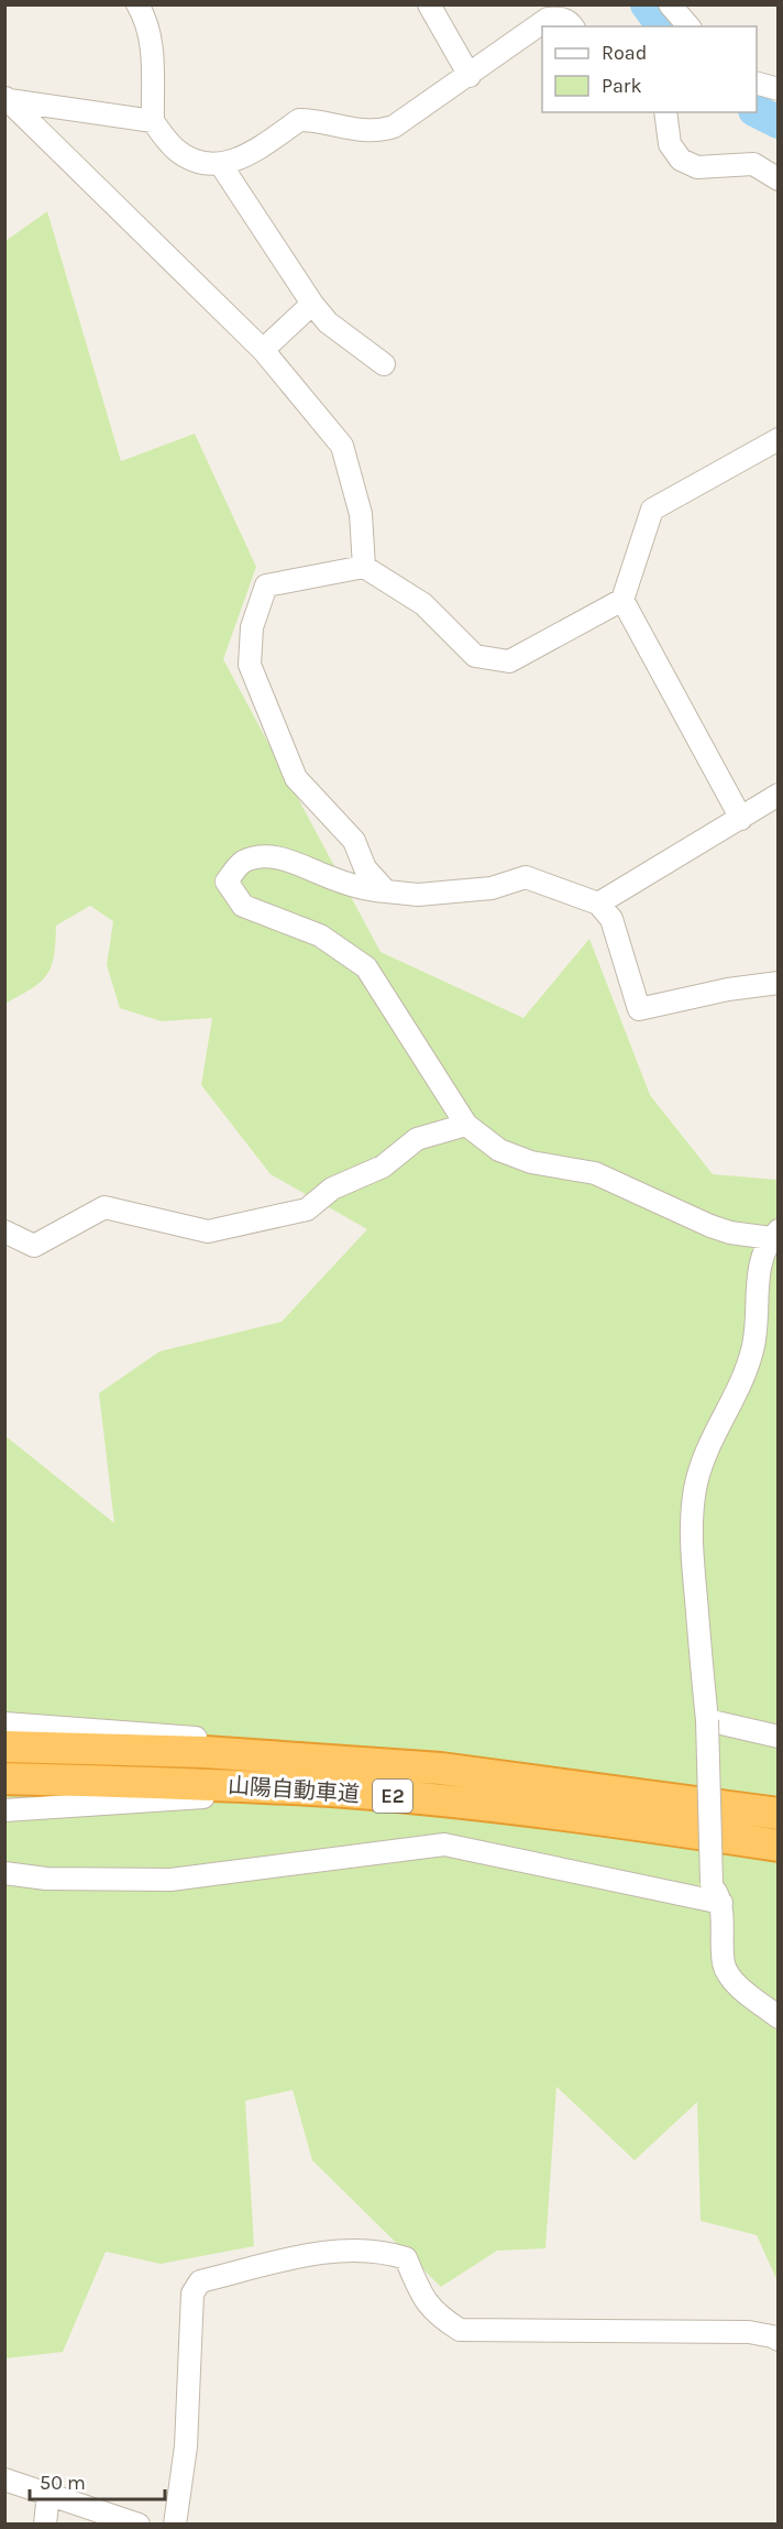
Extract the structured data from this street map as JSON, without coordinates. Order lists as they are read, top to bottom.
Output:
{
  "streets": {
    "highway": ["山陽自動車道", "E2"]
  },
  "legend": ["Road", "Park"],
  "scale_bar": "50 m"
}
